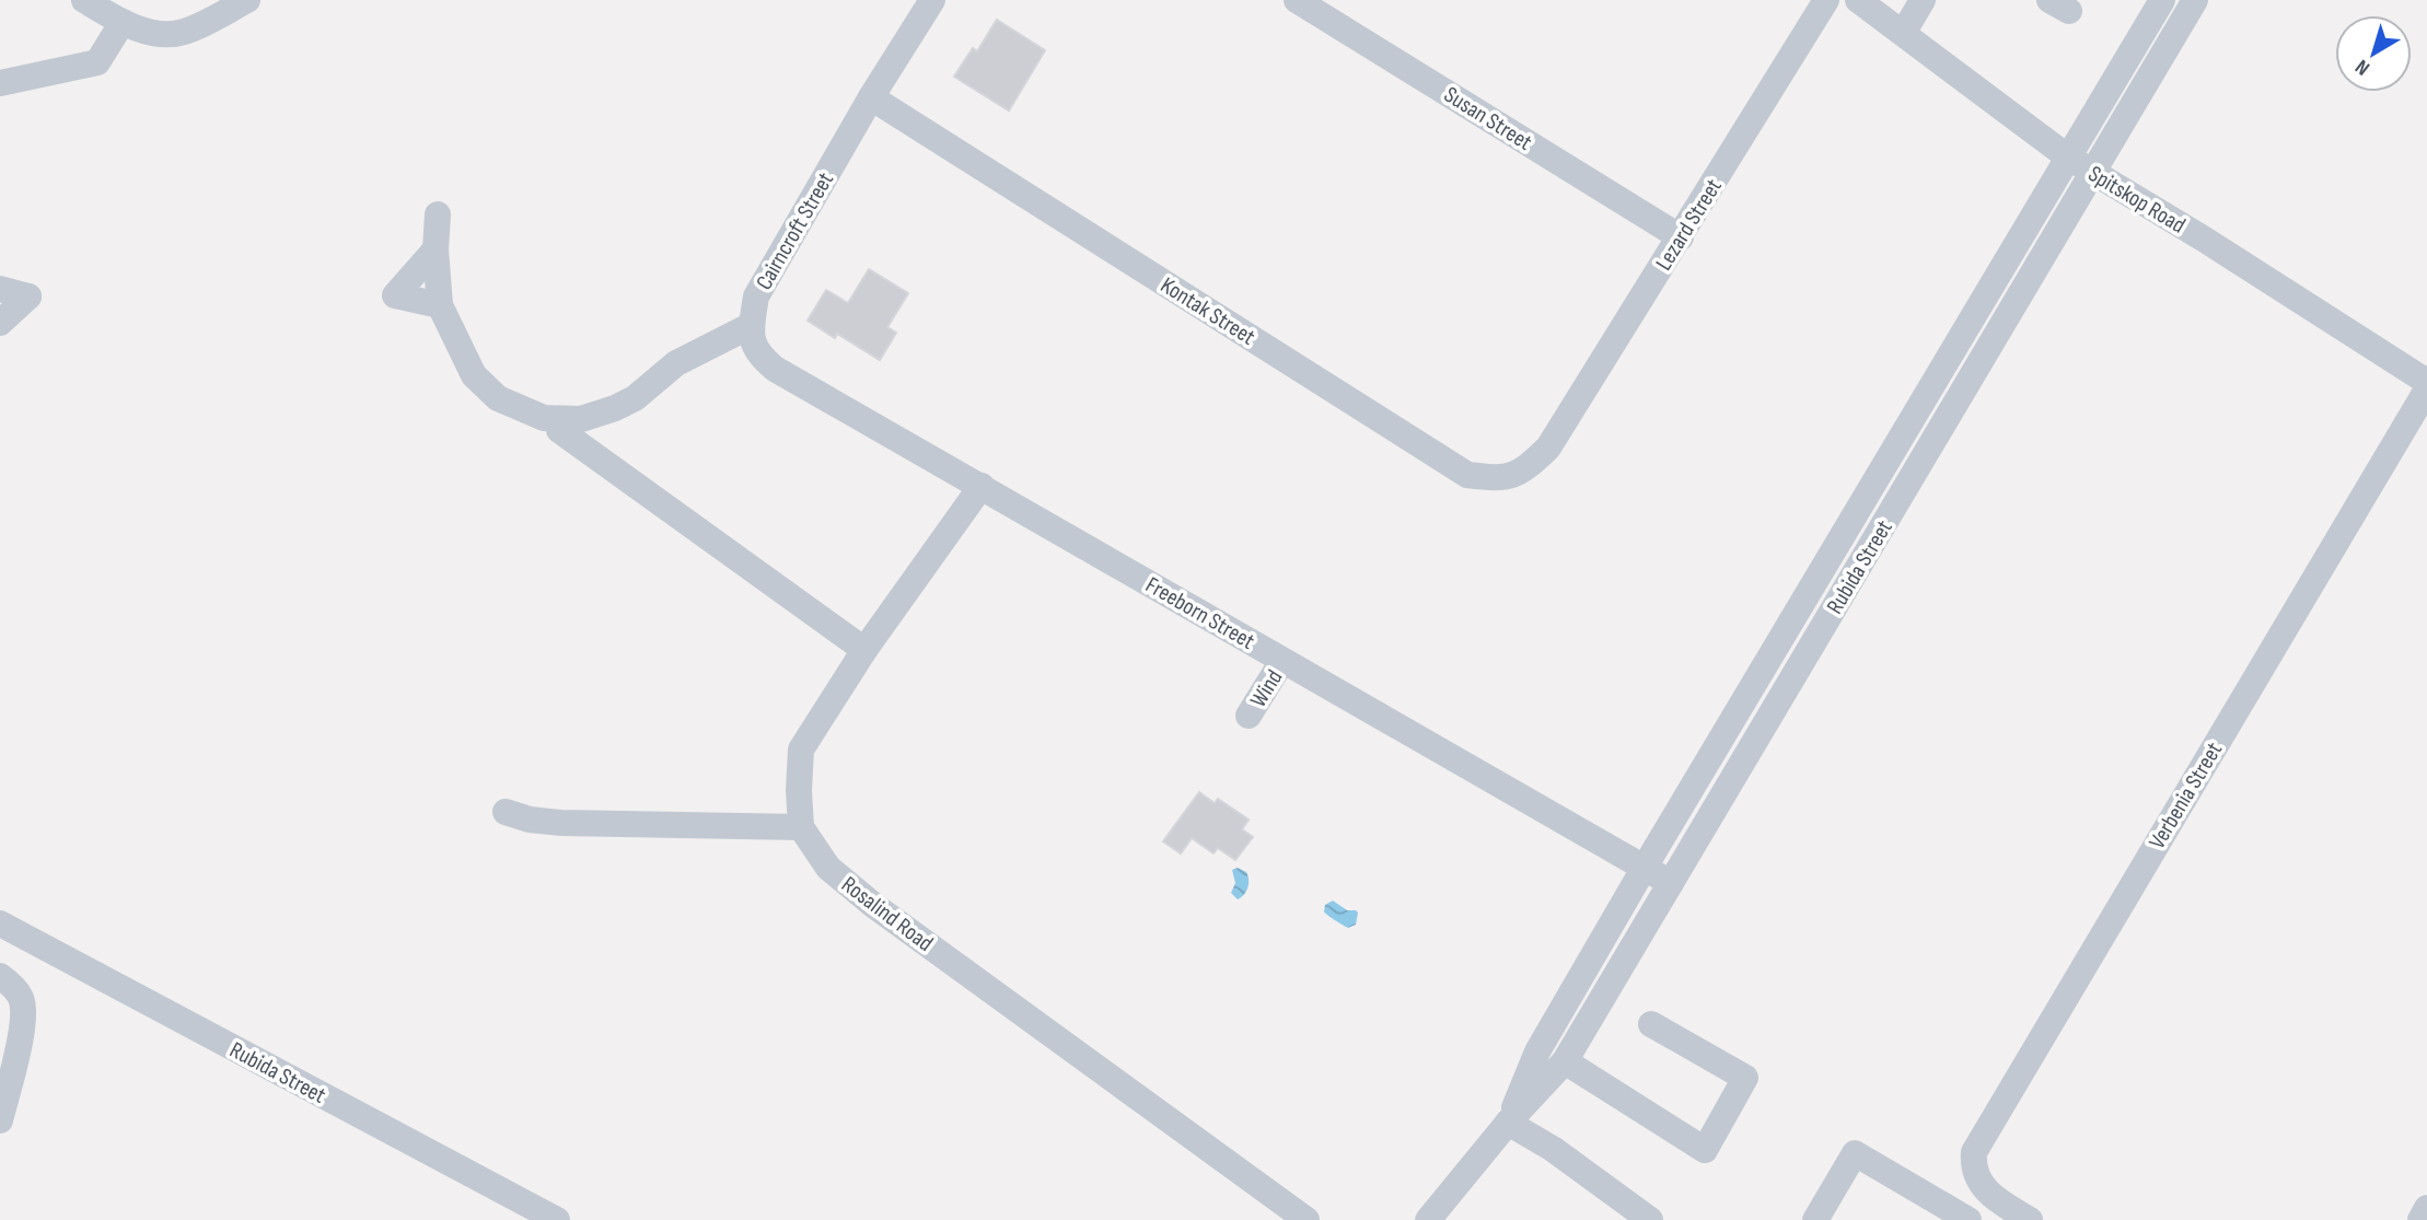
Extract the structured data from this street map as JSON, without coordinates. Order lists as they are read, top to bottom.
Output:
{
  "streets": {
    "street": [
      "Susan Street",
      "Spitskop Road",
      "Lezard Street",
      "Cairncroft Street",
      "Kontak Street",
      "Rubida Street",
      "Freeborn Street",
      "Wind",
      "Verbenia Street",
      "Rosalind Road"
    ]
  },
  "crossings": [
    ["Susan Street", "Lezard Street"],
    ["Spitskop Road", "Rubida Street"],
    ["Lezard Street", "Kontak Street"],
    ["Cairncroft Street", "Kontak Street"],
    ["Cairncroft Street", "Freeborn Street"],
    ["Rubida Street", "Freeborn Street"],
    ["Freeborn Street", "Wind"]
  ],
  "north": "bottom left"
}
